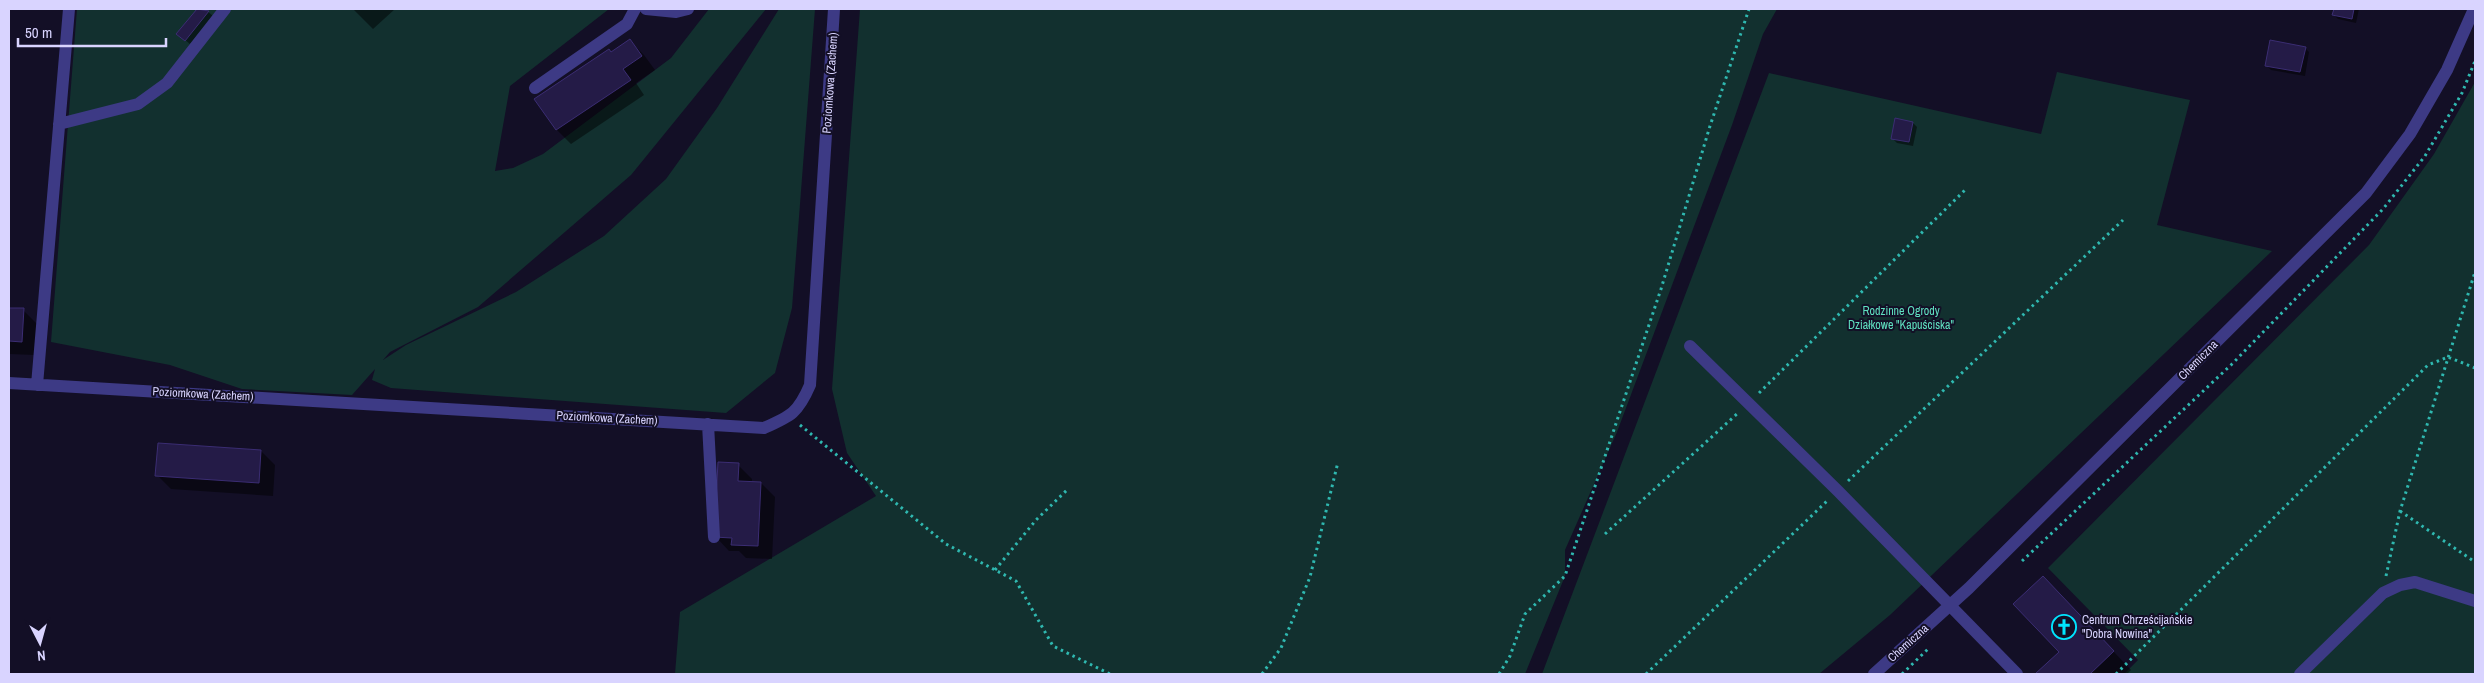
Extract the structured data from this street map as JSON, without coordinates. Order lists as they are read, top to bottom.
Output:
{
  "streets": {
    "street": ["Poziomkowa (Zachem)", "Chemiczna"]
  },
  "parks": ["Rodzinne Ogrody Działkowe \"Kapuściska\""],
  "places": {
    "church": ["Centrum Chrześcijańskie \"Dobra Nowina\""]
  },
  "scale_bar": "50 m",
  "north": "bottom"
}
